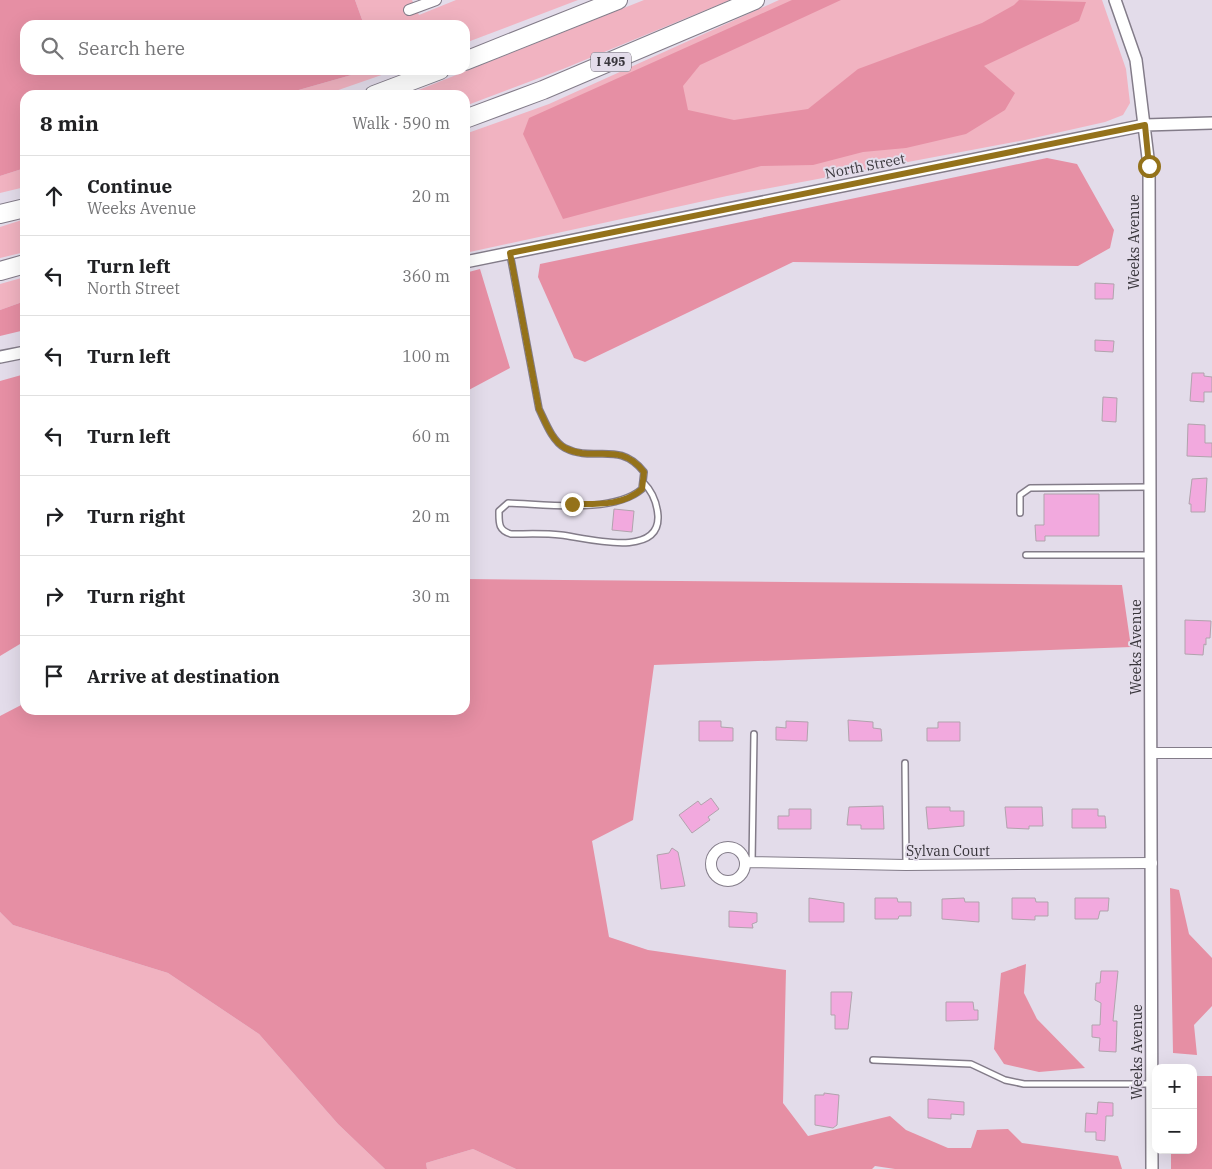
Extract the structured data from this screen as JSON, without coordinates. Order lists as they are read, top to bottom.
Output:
{
  "streets": {
    "highway": ["I 495"],
    "street": ["North Street", "Weeks Avenue", "Sylvan Court"]
  },
  "crossings": [
    ["North Street", "Weeks Avenue"],
    ["Weeks Avenue", "Sylvan Court"]
  ],
  "page": {
    "search": "Search here",
    "heading": ["8 min", "Walk · 590 m"],
    "list": [
      ["Continue", "Weeks Avenue", "20 m"],
      ["Turn left", "North Street", "360 m"],
      ["Turn left", "100 m"],
      ["Turn left", "60 m"],
      ["Turn right", "20 m"],
      ["Turn right", "30 m"],
      "Arrive at destination"
    ],
    "map_buttons": ["+", "−"]
  }
}
